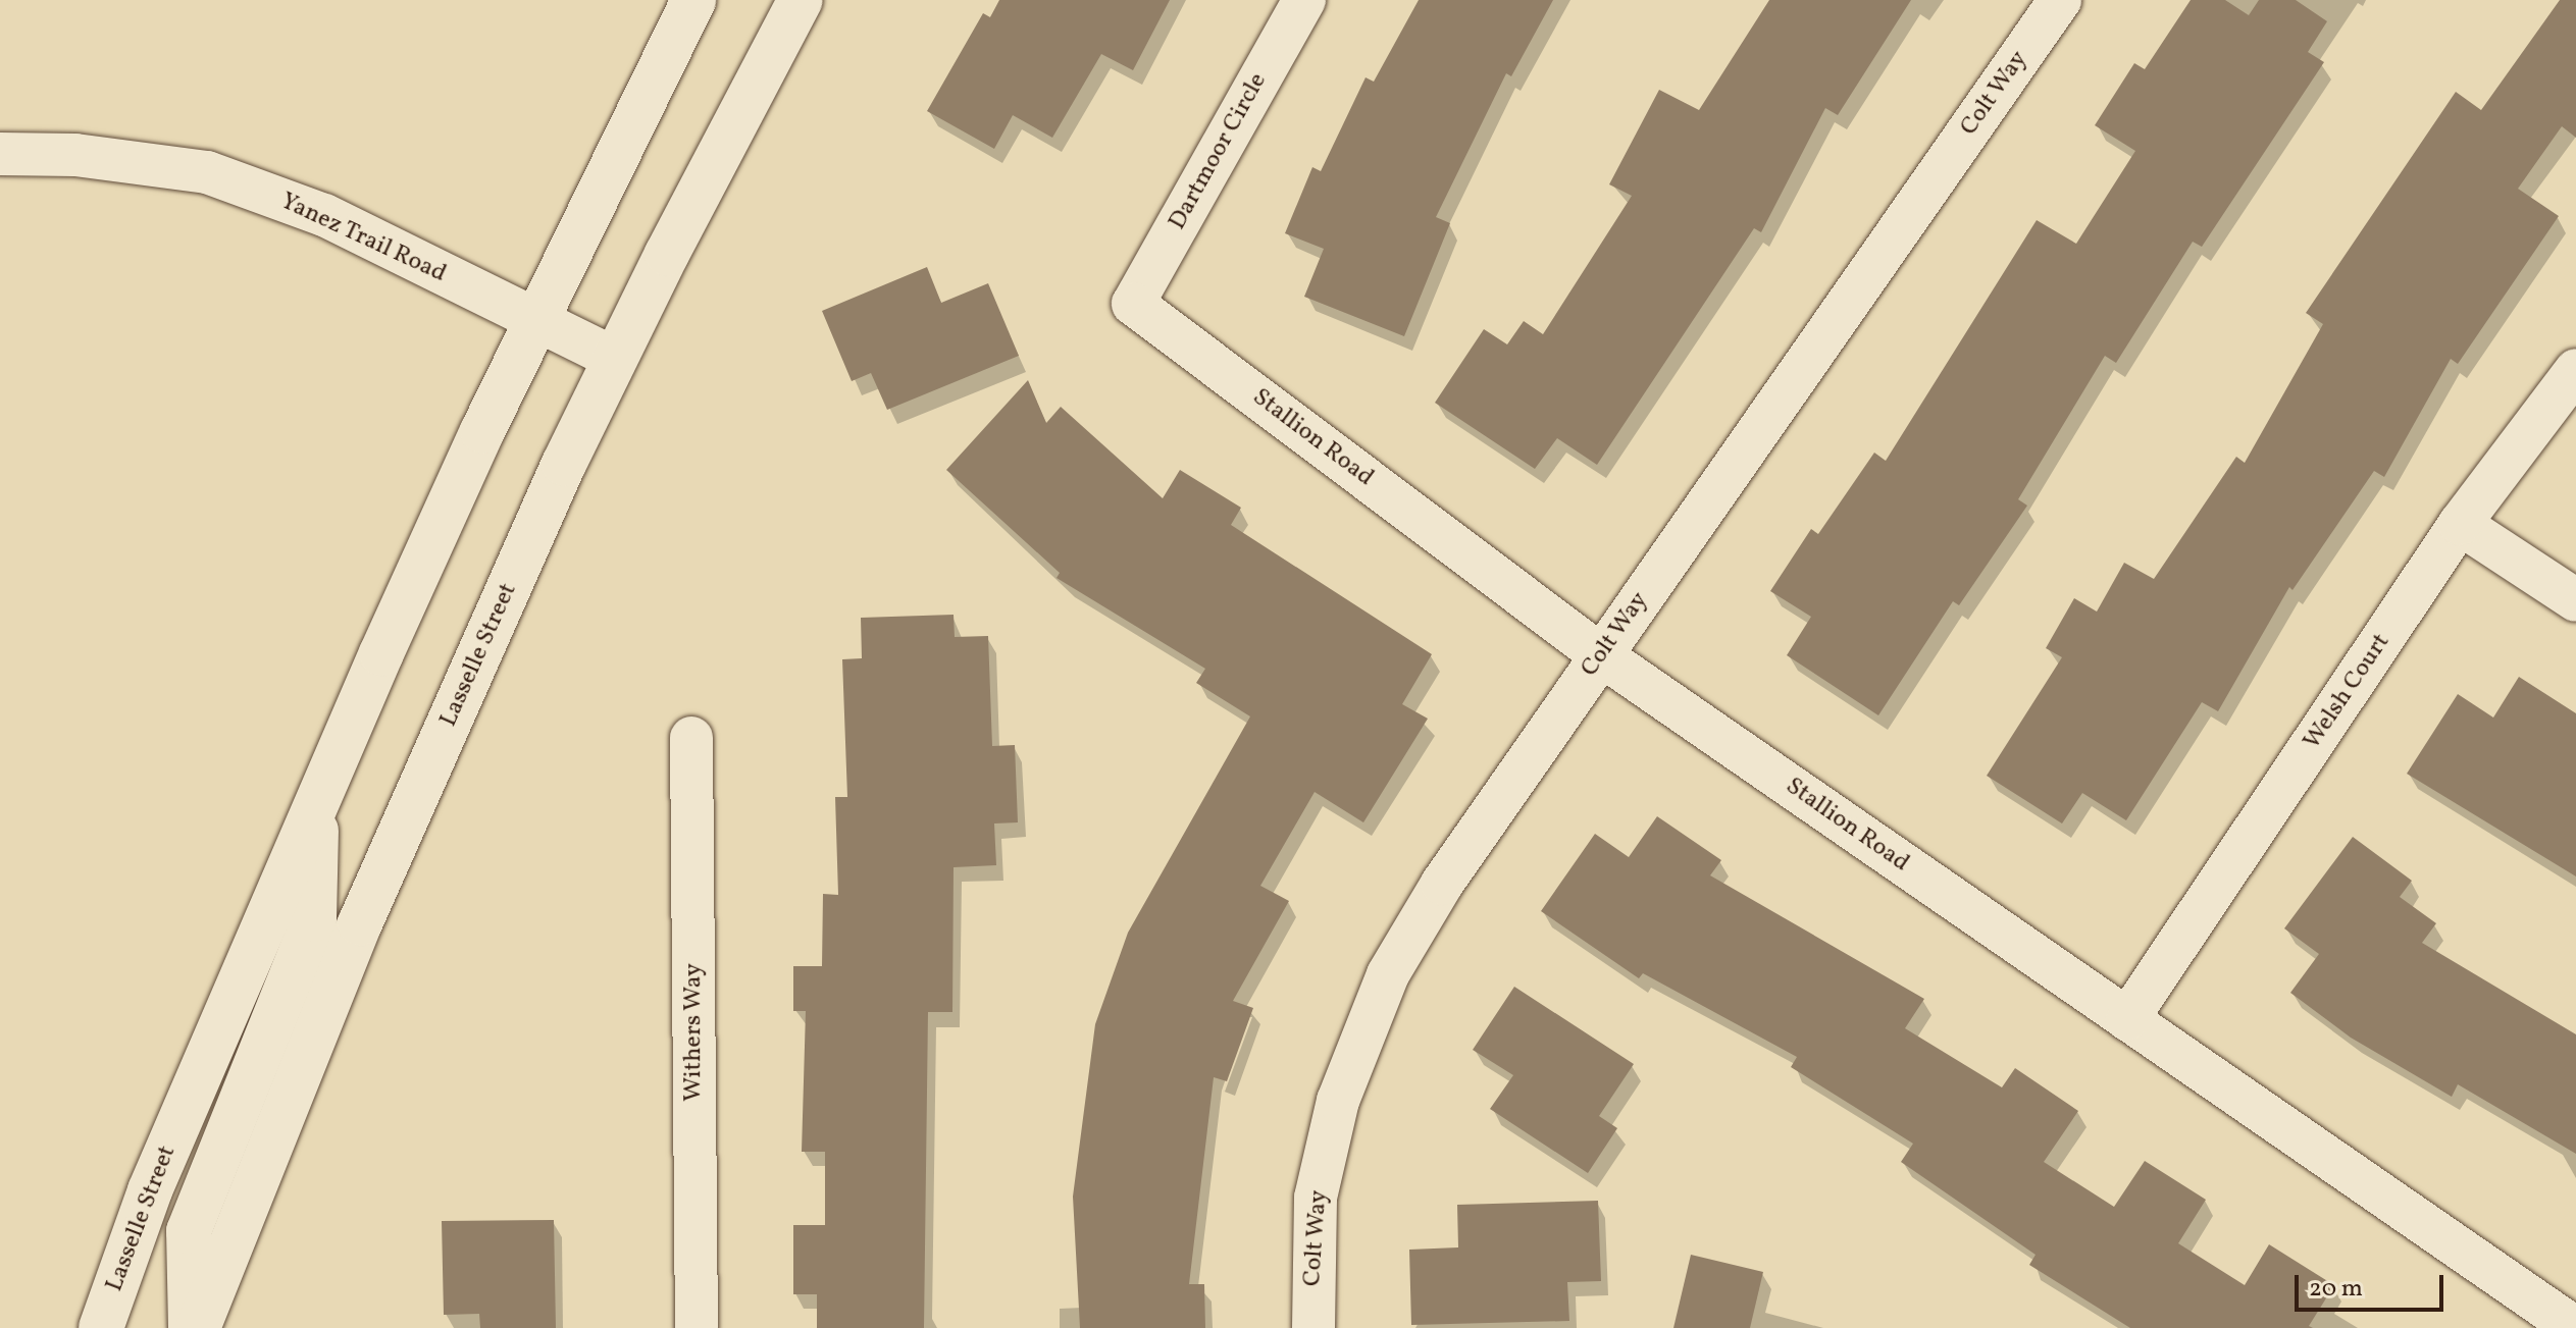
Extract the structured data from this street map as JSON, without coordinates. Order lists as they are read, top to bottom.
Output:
{
  "streets": {
    "main road": ["Lasselle Street"],
    "street": [
      "Colt Way",
      "Dartmoor Circle",
      "Yanez Trail Road",
      "Stallion Road",
      "Welsh Court",
      "Withers Way"
    ]
  },
  "crossings": [
    ["Colt Way", "Stallion Road"],
    ["Dartmoor Circle", "Stallion Road"],
    ["Yanez Trail Road", "Lasselle Street"],
    ["Stallion Road", "Welsh Court"]
  ],
  "scale_bar": "20 m"
}
